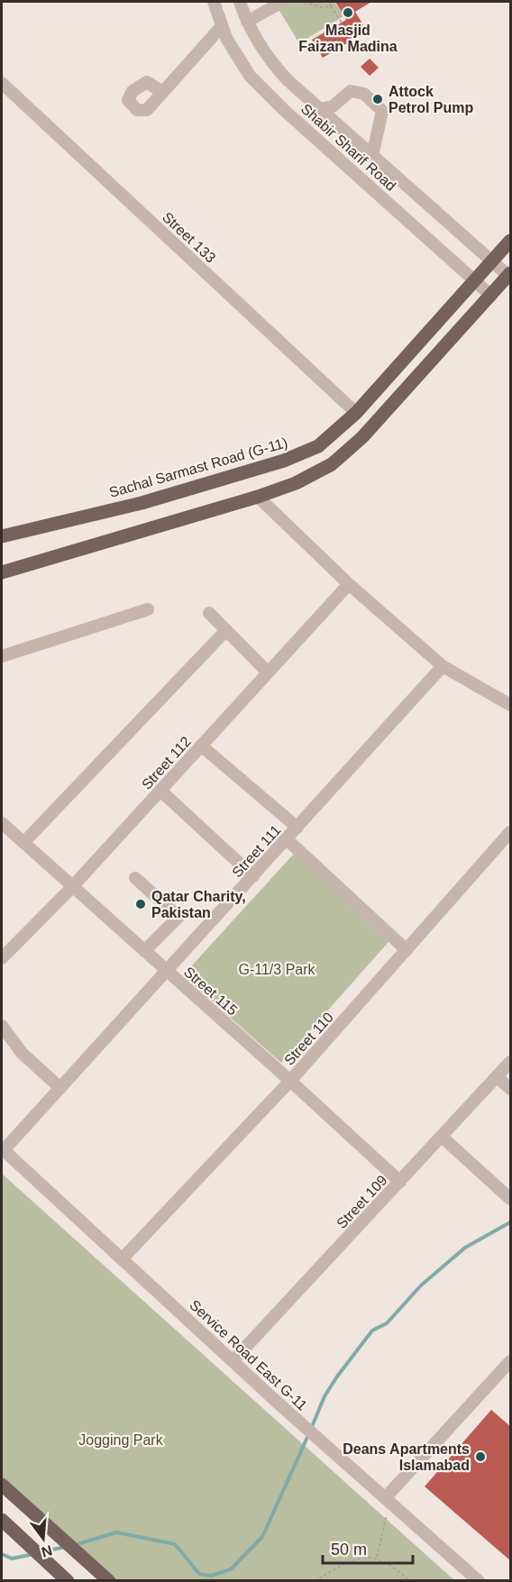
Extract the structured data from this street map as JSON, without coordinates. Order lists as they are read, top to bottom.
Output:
{
  "streets": {
    "main road": ["Sachal Sarmast Road (G-11)"],
    "street": [
      "Shabir Sharif Road",
      "Street 133",
      "Street 112",
      "Street 111",
      "Street 115",
      "Street 110",
      "Street 109",
      "Service Road East G-11"
    ]
  },
  "crossings": [
    ["Shabir Sharif Road", "Sachal Sarmast Road (G-11)"],
    ["Street 133", "Sachal Sarmast Road (G-11)"],
    ["Street 112", "Street 115"],
    ["Street 111", "Street 115"],
    ["Street 111", "Service Road East G-11"],
    ["Street 115", "Street 110"],
    ["Street 115", "Street 109"],
    ["Street 110", "Service Road East G-11"],
    ["Street 109", "Service Road East G-11"]
  ],
  "parks": ["G-11/3 Park", "Jogging Park"],
  "places": [
    "Masjid Faizan Madina",
    "Attock Petrol Pump",
    "Qatar Charity, Pakistan",
    "Deans Apartments Islamabad"
  ],
  "scale_bar": "50 m",
  "north": "bottom"
}
